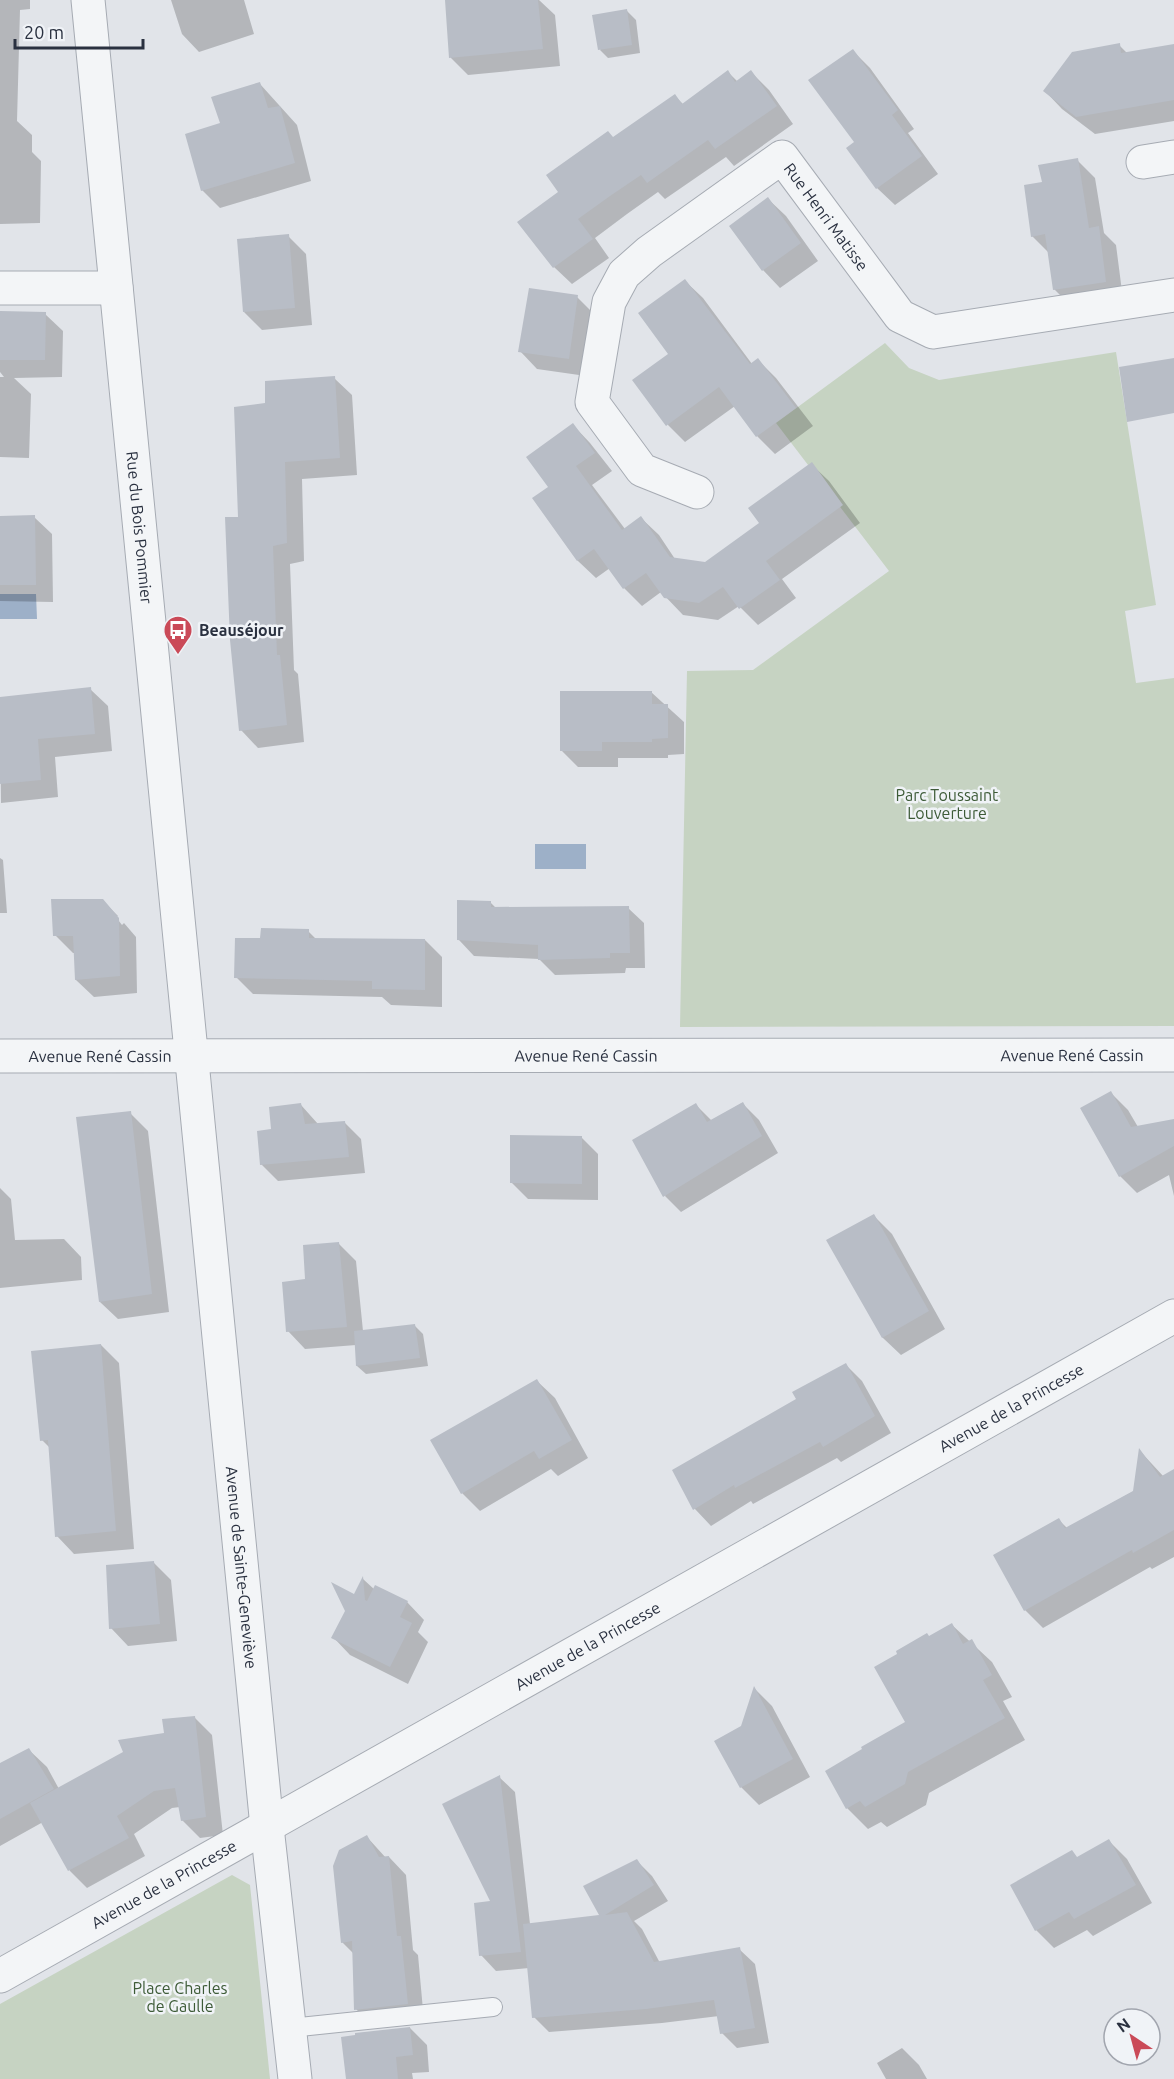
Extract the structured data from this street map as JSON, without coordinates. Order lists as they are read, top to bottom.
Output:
{
  "streets": {
    "street": [
      "Rue Henri Matisse",
      "Rue du Bois Pommier",
      "Avenue René Cassin",
      "Avenue de la Princesse",
      "Avenue de Sainte-Geneviève"
    ]
  },
  "crossings": [
    ["Rue du Bois Pommier", "Avenue René Cassin"],
    ["Rue du Bois Pommier", "Avenue de Sainte-Geneviève"],
    ["Avenue René Cassin", "Avenue de Sainte-Geneviève"],
    ["Avenue de la Princesse", "Avenue de Sainte-Geneviève"]
  ],
  "parks": ["Parc Toussaint Louverture", "Place Charles de Gaulle"],
  "places": {
    "bus stop": ["Beauséjour"]
  },
  "scale_bar": "20 m",
  "north": "top left"
}
